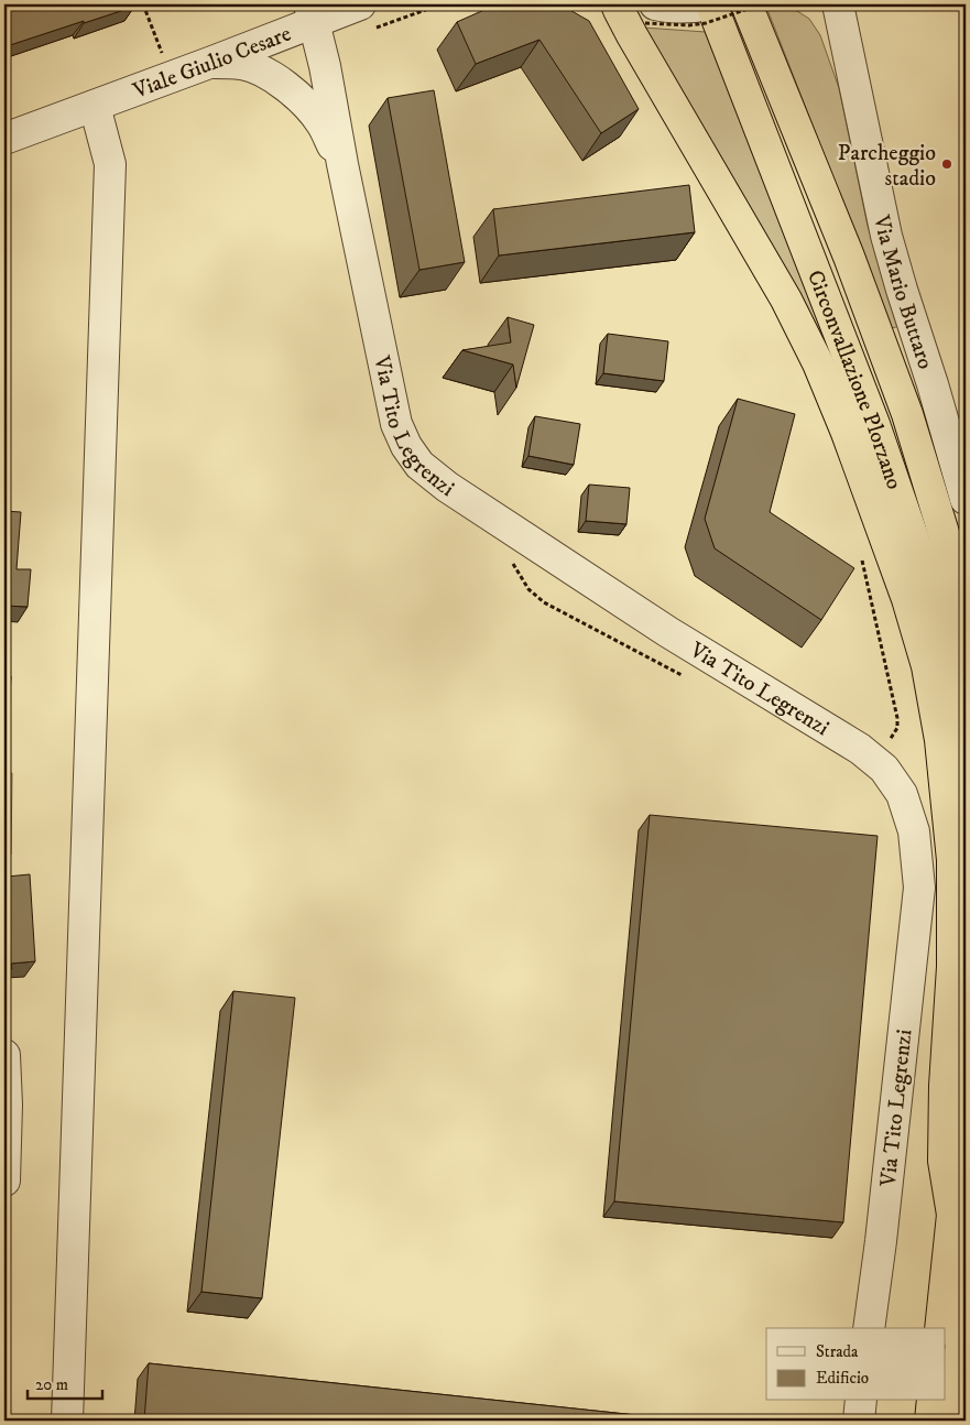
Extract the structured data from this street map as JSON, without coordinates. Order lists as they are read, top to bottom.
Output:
{
  "streets": {
    "highway": ["Circonvallazione Plorzano"],
    "street": ["Viale Giulio Cesare", "Via Mario Buttaro", "Via Tito Legrenzi"]
  },
  "crossings": [
    ["Viale Giulio Cesare", "Via Tito Legrenzi"]
  ],
  "places": ["Parcheggio stadio"],
  "legend": ["Strada", "Edificio"],
  "scale_bar": "20 m"
}
